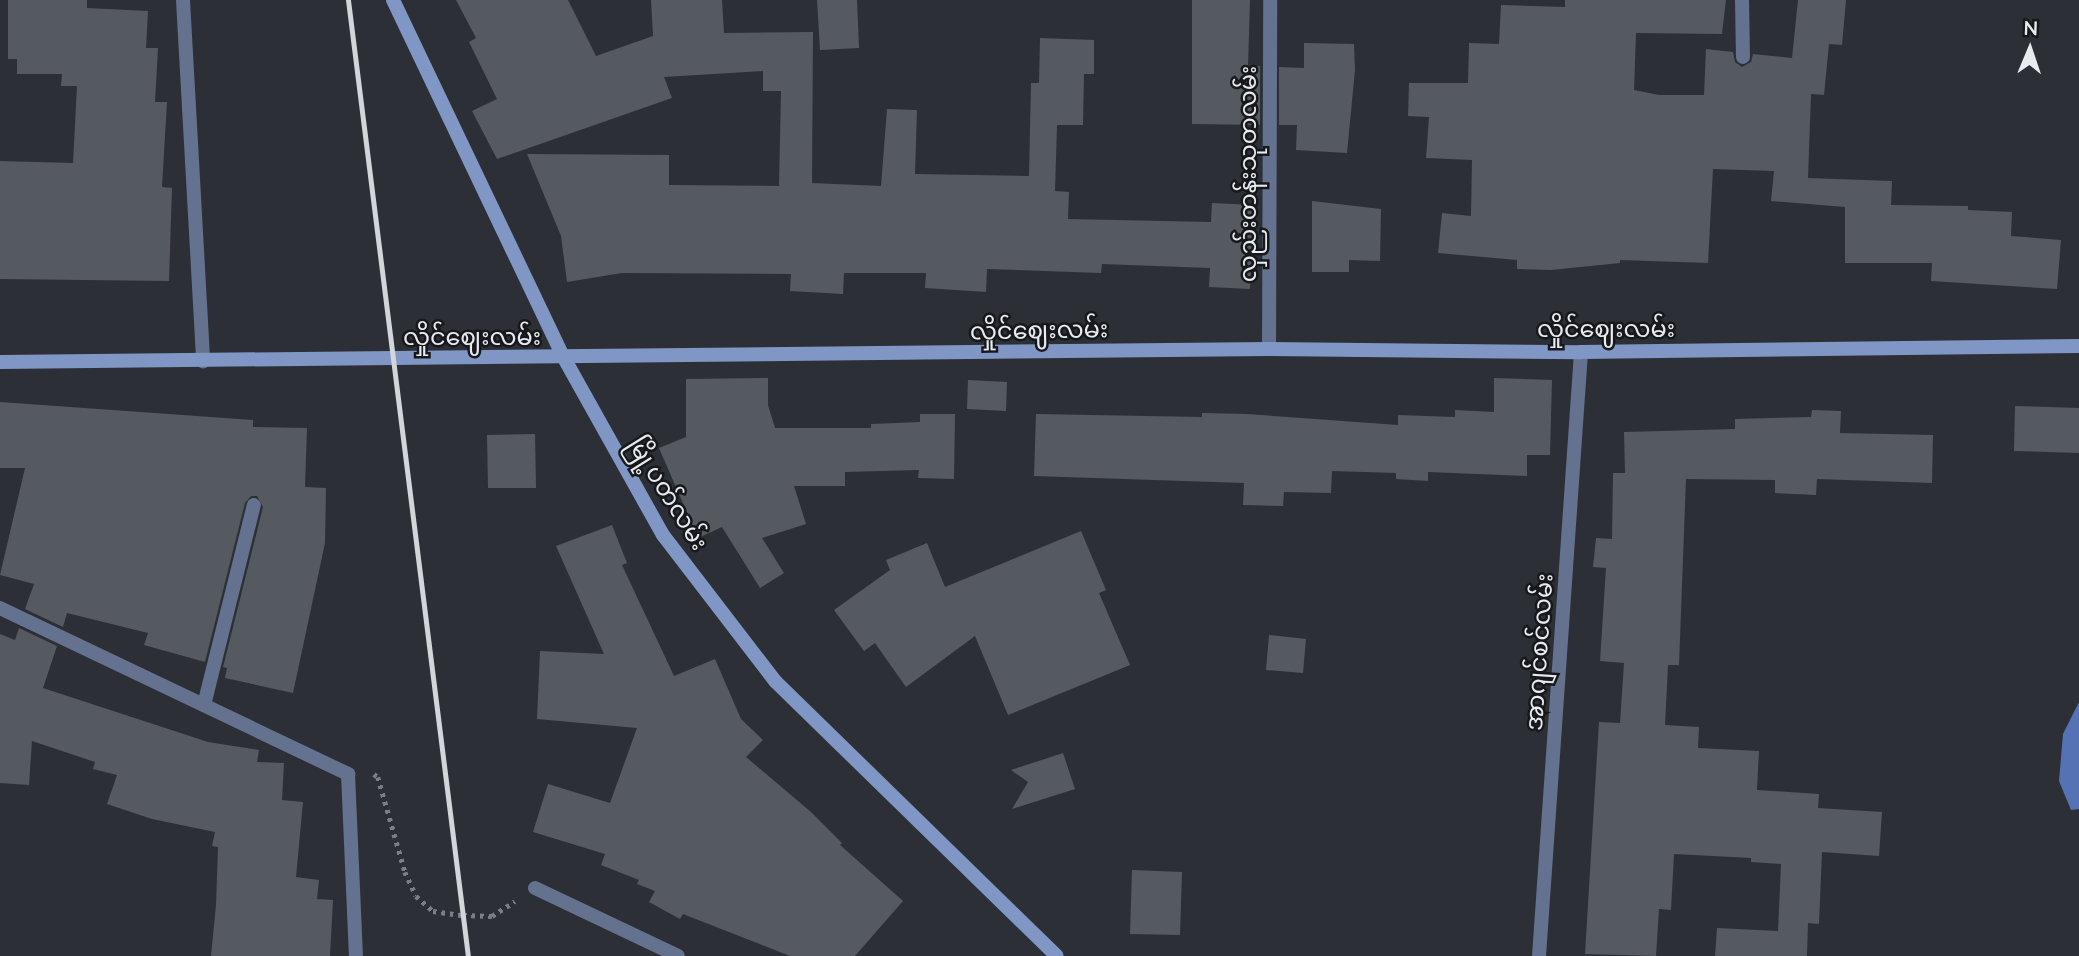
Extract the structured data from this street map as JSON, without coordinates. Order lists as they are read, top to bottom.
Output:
{
  "streets": {
    "street": [
      "လှည်းတန်းသုတလမ်း",
      "လှိုင်ဈေးလမ်း",
      "မြို့ပတ်လမ်း",
      "အာဂျင်စင်လမ်း"
    ]
  },
  "crossings": [
    ["လှည်းတန်းသုတလမ်း", "လှိုင်ဈေးလမ်း"],
    ["လှိုင်ဈေးလမ်း", "မြို့ပတ်လမ်း"],
    ["လှိုင်ဈေးလမ်း", "အာဂျင်စင်လမ်း"]
  ],
  "north": "top"
}
